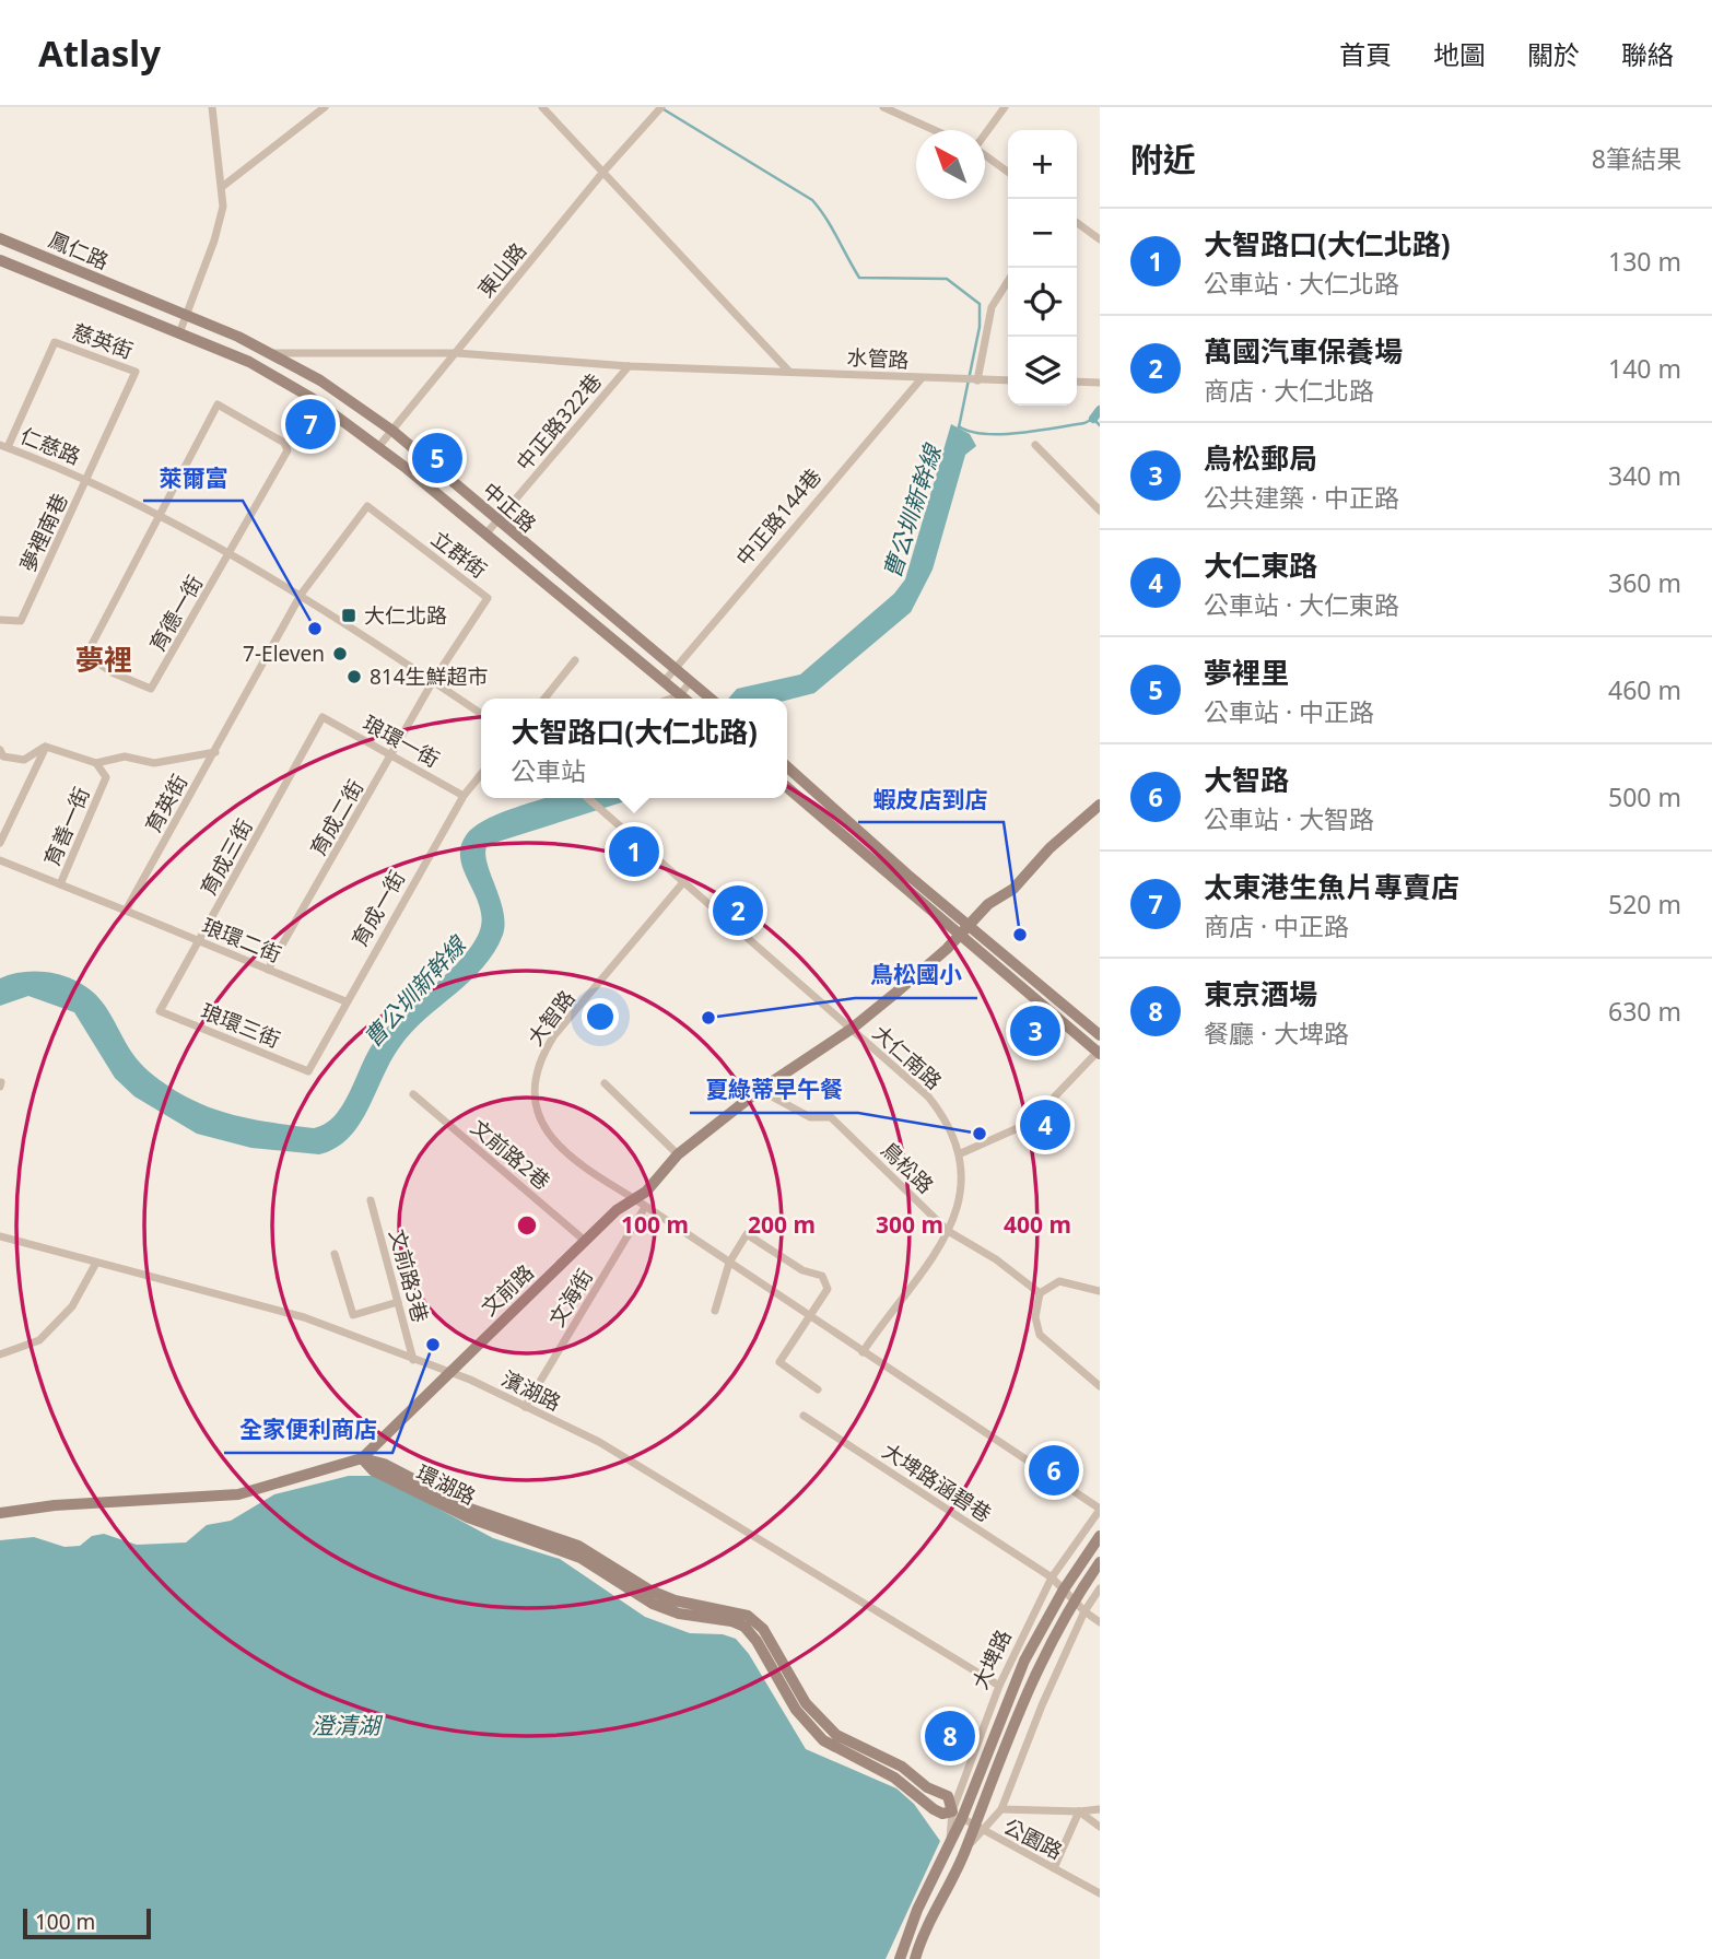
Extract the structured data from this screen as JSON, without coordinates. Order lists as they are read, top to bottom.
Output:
{
  "streets": {
    "main road": [
      "鳳仁路",
      "中正路",
      "文前路",
      "環湖路",
      "大埤路"
    ],
    "street": [
      "東山路",
      "慈英街",
      "水管路",
      "中正路322巷",
      "仁慈路",
      "中正路144巷",
      "夢裡南巷",
      "立群街",
      "育德一街",
      "琅環一街",
      "育英街",
      "育成二街",
      "育善一街",
      "育成三街",
      "育成一街",
      "琅環二街",
      "大智路",
      "琅環三街",
      "大仁南路",
      "文前路2巷",
      "鳥松路",
      "文前路3巷",
      "文海街",
      "濱湖路",
      "大埤路涵碧巷",
      "公園路"
    ]
  },
  "crossings": [
    ["鳳仁路", "中正路"],
    ["東山路", "水管路"],
    ["東山路", "中正路"],
    ["慈英街", "仁慈路"],
    ["慈英街", "夢裡南巷"],
    ["水管路", "中正路322巷"],
    ["水管路", "中正路144巷"],
    ["中正路322巷", "中正路"],
    ["仁慈路", "夢裡南巷"],
    ["中正路", "中正路144巷"],
    ["立群街", "育英街"],
    ["立群街", "育成二街"],
    ["琅環一街", "育成二街"],
    ["琅環一街", "育成三街"],
    ["琅環一街", "育成一街"],
    ["育英街", "琅環二街"],
    ["育成二街", "琅環二街"],
    ["育成三街", "琅環二街"],
    ["育成三街", "琅環三街"],
    ["育成一街", "琅環二街"],
    ["育成一街", "琅環三街"],
    ["大智路", "大仁南路"],
    ["大智路", "文前路"],
    ["大智路", "文海街"],
    ["大智路", "大埤路"],
    ["大仁南路", "鳥松路"],
    ["大仁南路", "文前路"],
    ["文前路2巷", "文前路"],
    ["鳥松路", "文前路"],
    ["文前路3巷", "濱湖路"],
    ["文前路", "文海街"],
    ["文前路", "濱湖路"],
    ["文前路", "環湖路"],
    ["文海街", "濱湖路"],
    ["濱湖路", "大埤路"],
    ["大埤路涵碧巷", "大埤路"],
    ["環湖路", "大埤路"],
    ["環湖路", "公園路"],
    ["大埤路", "公園路"]
  ],
  "districts": ["夢裡"],
  "water": ["曹公圳新幹線", "澄清湖"],
  "places": {
    "transit": ["大仁北路"],
    "other": [
      "萊爾富",
      "7-Eleven",
      "814生鮮超市",
      "蝦皮店到店",
      "鳥松國小",
      "夏綠蒂早午餐",
      "全家便利商店"
    ]
  },
  "scale_bar": "100 m",
  "north": "top left",
  "page": {
    "header": "Atlasly",
    "nav": [
      "首頁",
      "地圖",
      "關於",
      "聯絡"
    ],
    "heading": ["附近", "8筆結果"],
    "map_buttons": ["+", "−"],
    "list": [
      {
        "mark": "1",
        "name": "大智路口(大仁北路)",
        "note": "公車站 · 大仁北路",
        "value": "130 m"
      },
      {
        "mark": "2",
        "name": "萬國汽車保養場",
        "note": "商店 · 大仁北路",
        "value": "140 m"
      },
      {
        "mark": "3",
        "name": "鳥松郵局",
        "note": "公共建築 · 中正路",
        "value": "340 m"
      },
      {
        "mark": "4",
        "name": "大仁東路",
        "note": "公車站 · 大仁東路",
        "value": "360 m"
      },
      {
        "mark": "5",
        "name": "夢裡里",
        "note": "公車站 · 中正路",
        "value": "460 m"
      },
      {
        "mark": "6",
        "name": "大智路",
        "note": "公車站 · 大智路",
        "value": "500 m"
      },
      {
        "mark": "7",
        "name": "太東港生魚片專賣店",
        "note": "商店 · 中正路",
        "value": "520 m"
      },
      {
        "mark": "8",
        "name": "東京酒場",
        "note": "餐廳 · 大埤路",
        "value": "630 m"
      }
    ],
    "pins": [
      "7",
      "5",
      "1",
      "2",
      "3",
      "4",
      "6",
      "8"
    ],
    "popup": ["大智路口(大仁北路)", "公車站"],
    "scale": "100 m"
  },
  "rings": [
    "100 m",
    "200 m",
    "300 m",
    "400 m"
  ]
}
